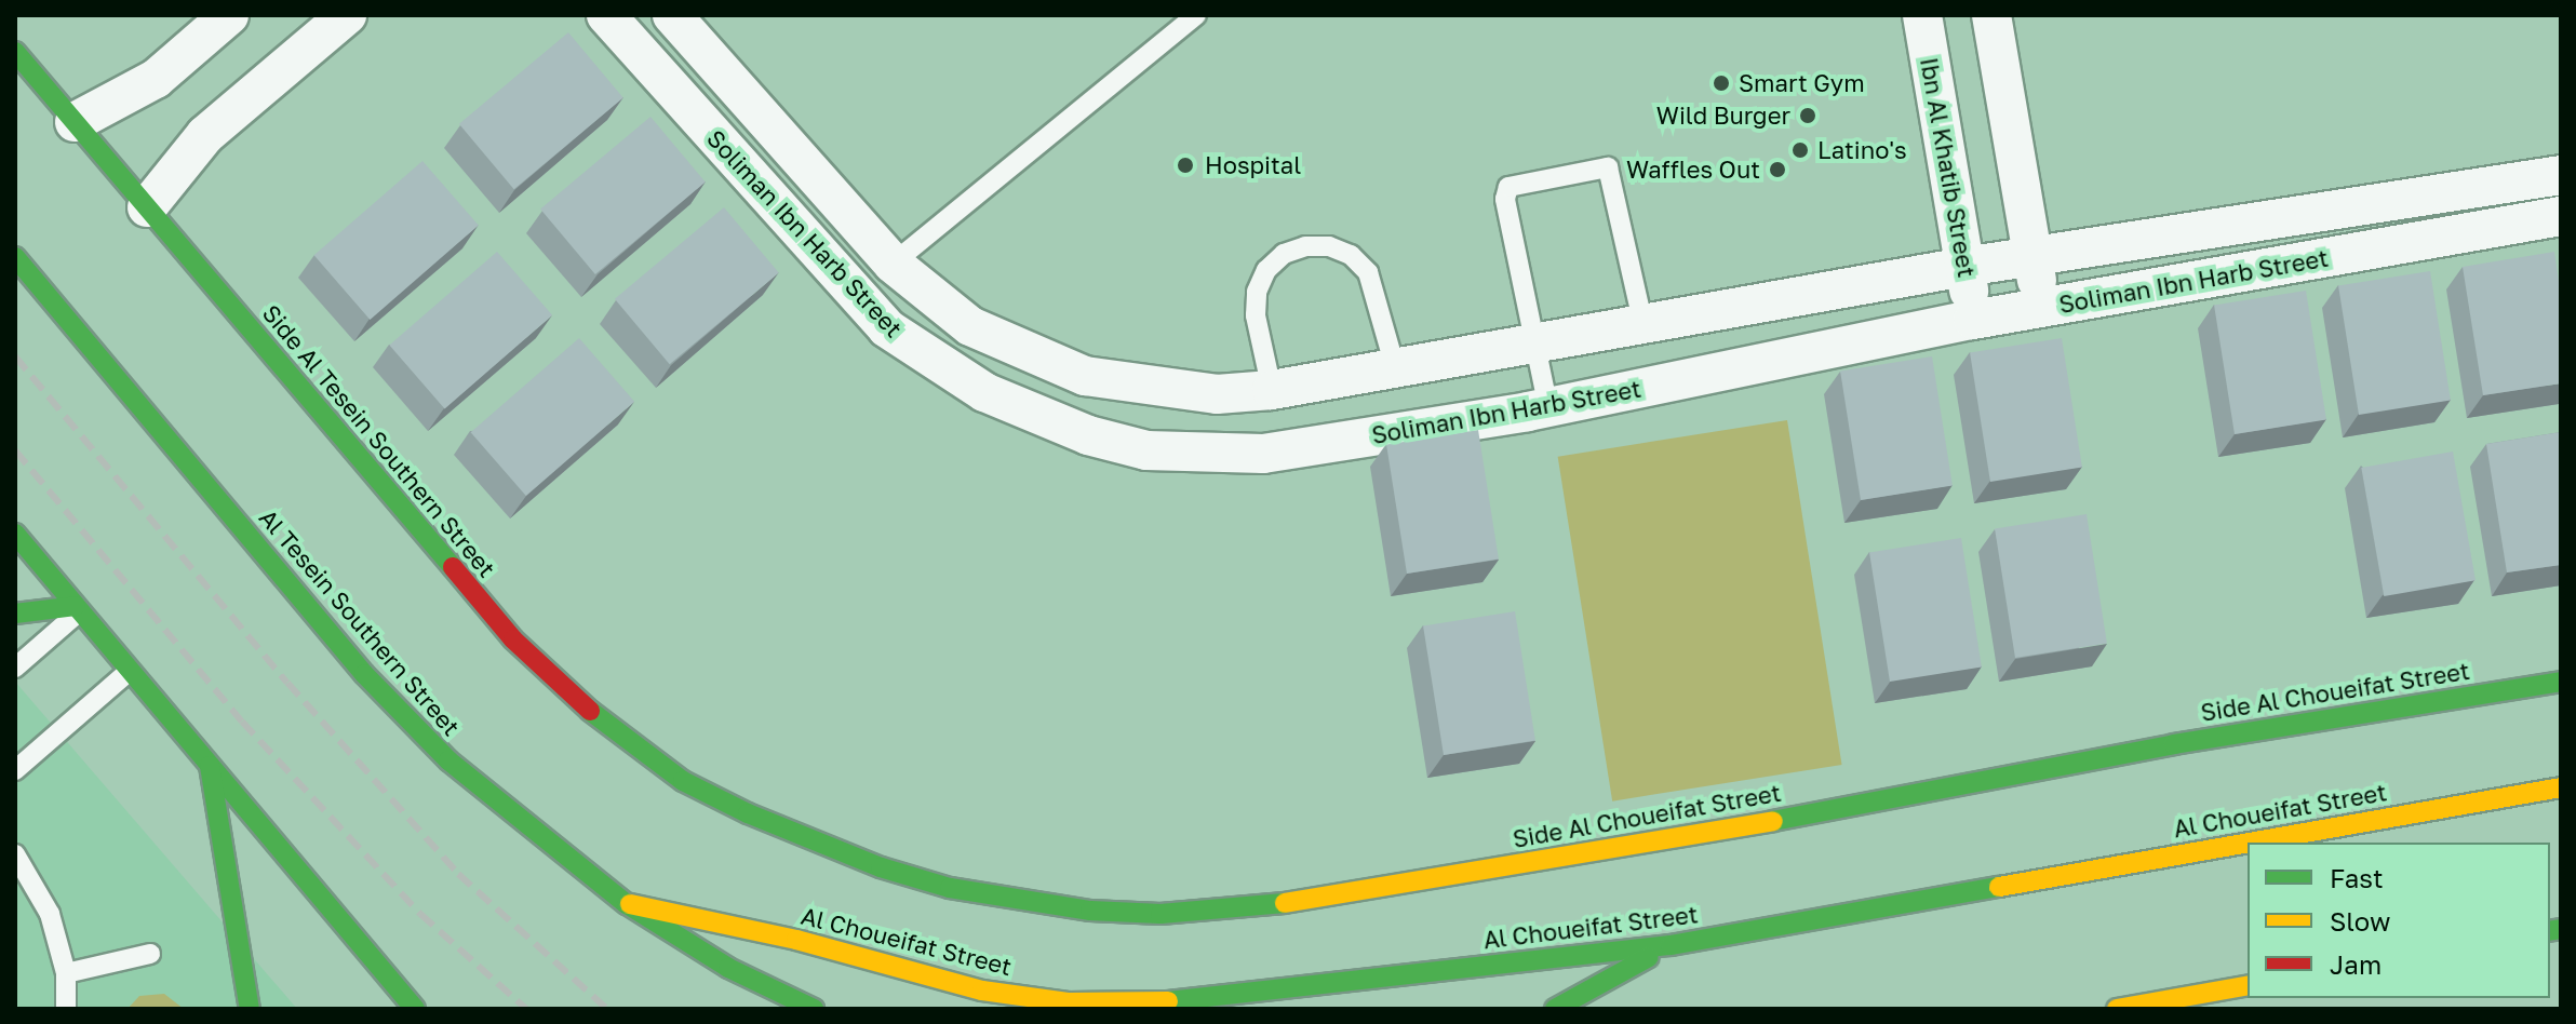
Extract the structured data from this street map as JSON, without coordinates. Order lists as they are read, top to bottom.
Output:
{
  "streets": {
    "main road": [
      "Side Al Tesein Southern Street",
      "Al Tesein Southern Street",
      "Side Al Choueifat Street",
      "Al Choueifat Street"
    ],
    "street": ["Ibn Al Khatib Street", "Soliman Ibn Harb Street"]
  },
  "crossings": [
    ["Ibn Al Khatib Street", "Soliman Ibn Harb Street"],
    ["Side Al Tesein Southern Street", "Side Al Choueifat Street"],
    ["Al Tesein Southern Street", "Al Choueifat Street"]
  ],
  "places": [
    "Smart Gym",
    "Wild Burger",
    "Latino's",
    "Hospital",
    "Waffles Out"
  ],
  "legend": ["Fast", "Slow", "Jam"]
}
